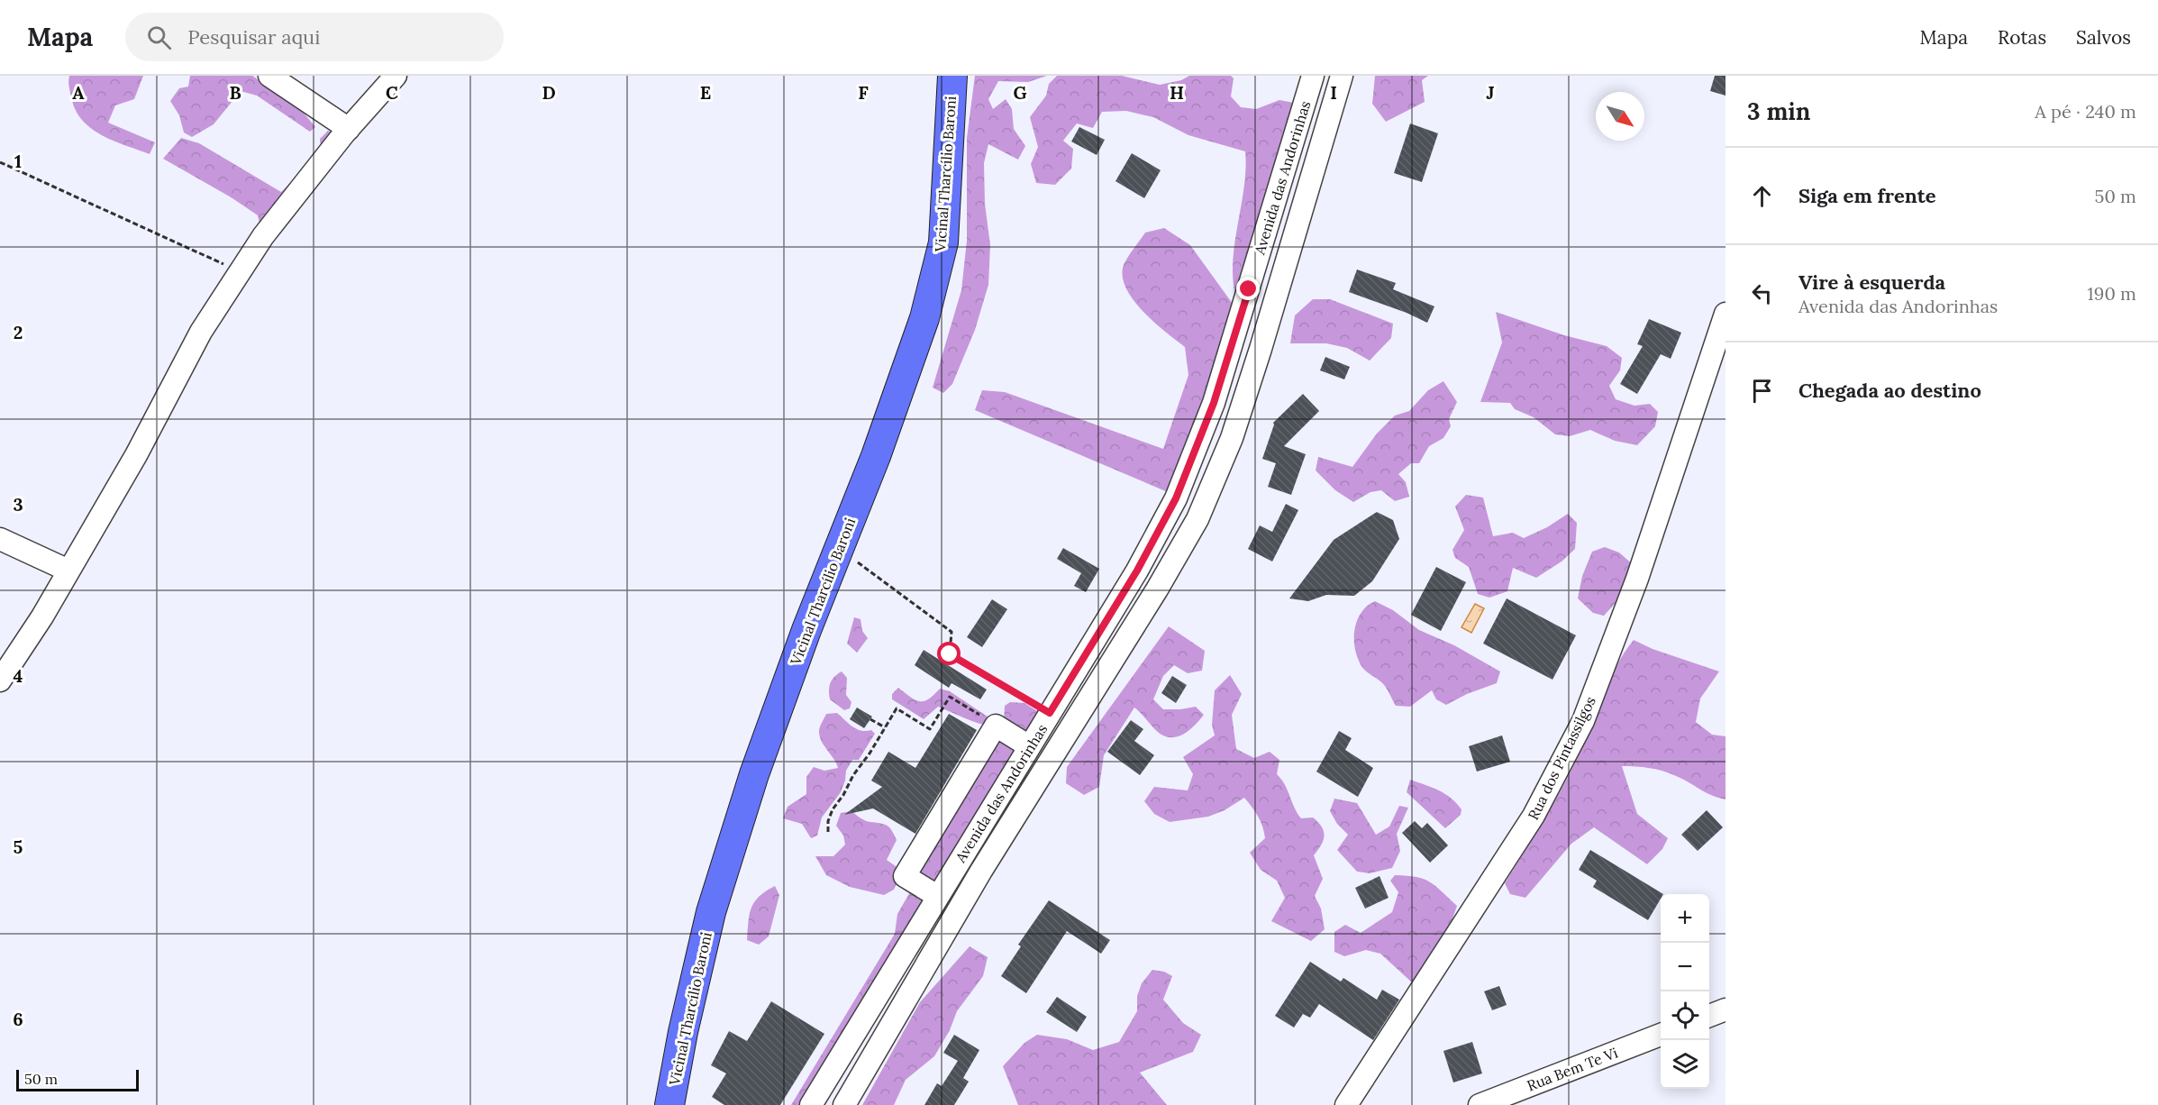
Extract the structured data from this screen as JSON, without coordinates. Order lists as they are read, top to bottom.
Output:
{
  "streets": {
    "main road": ["Vicinal Tharcílio Baroni"],
    "street": ["Avenida das Andorinhas", "Rua dos Pintassilgos", "Rua Bem Te Vi"]
  },
  "scale_bar": "50 m",
  "north": "bottom right",
  "page": {
    "header": "Mapa",
    "search": "Pesquisar aqui",
    "nav": ["Mapa", "Rotas", "Salvos"],
    "heading": ["3 min", "A pé · 240 m"],
    "list": [
      ["Siga em frente", "50 m"],
      ["Vire à esquerda", "Avenida das Andorinhas", "190 m"],
      "Chegada ao destino"
    ],
    "map_buttons": ["+", "−"],
    "scale": "50 m"
  },
  "grid": {
    "columns": [
      "A",
      "B",
      "C",
      "D",
      "E",
      "F",
      "G",
      "H",
      "I",
      "J"
    ],
    "rows": [
      "1",
      "2",
      "3",
      "4",
      "5",
      "6"
    ]
  }
}
